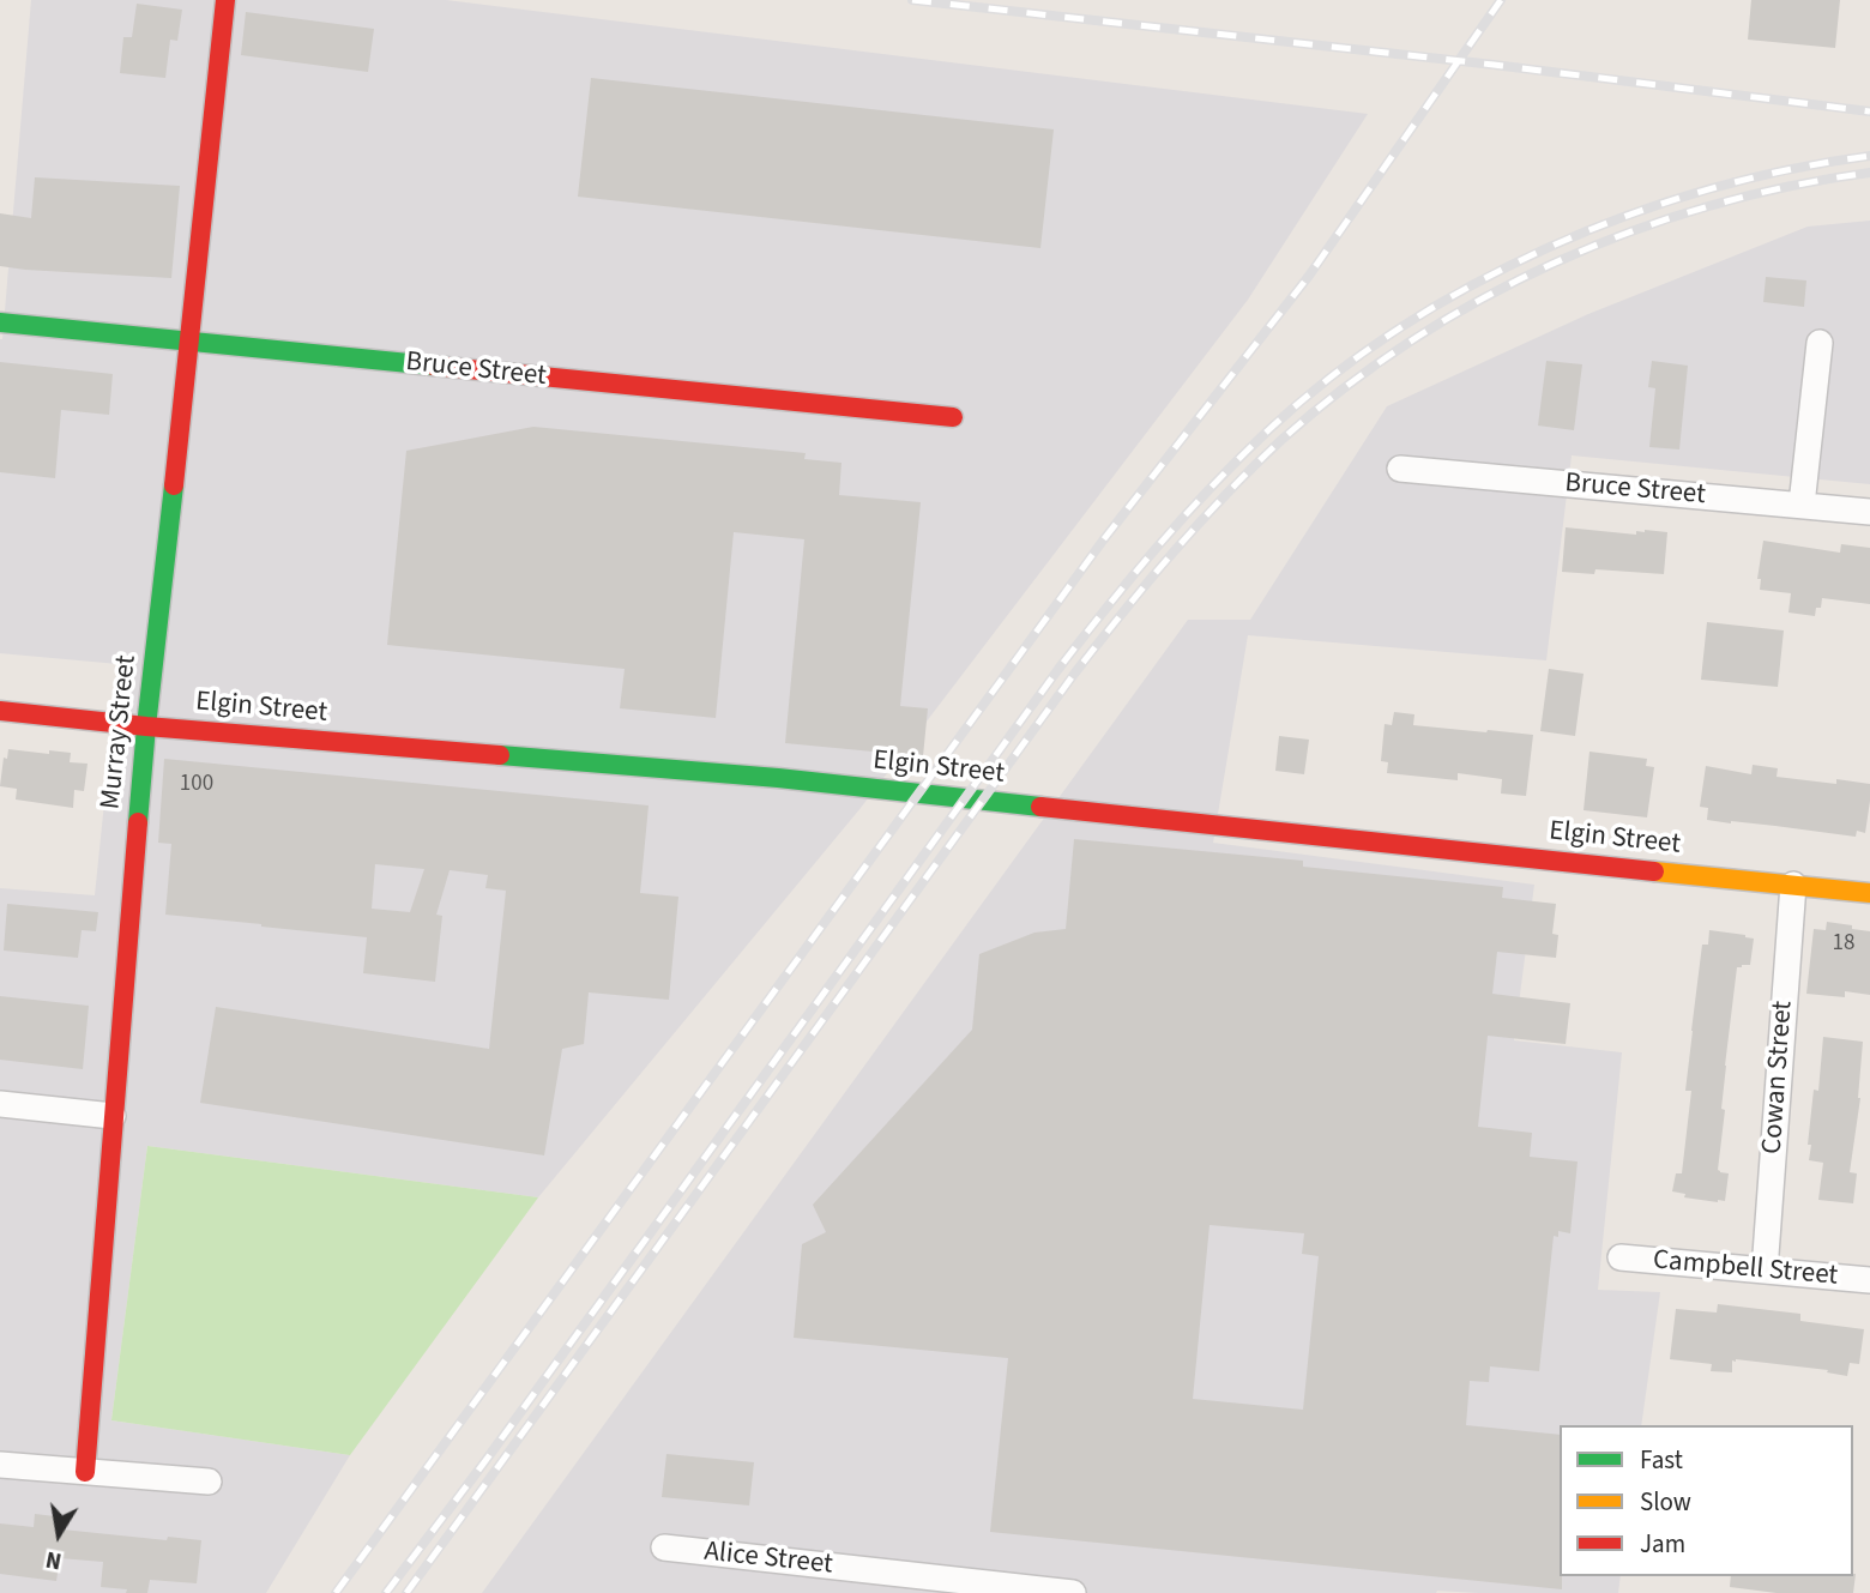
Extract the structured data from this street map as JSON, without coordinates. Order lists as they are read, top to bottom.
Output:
{
  "streets": {
    "street": [
      "Bruce Street",
      "Elgin Street",
      "Murray Street",
      "Cowan Street",
      "Campbell Street",
      "Alice Street"
    ]
  },
  "crossings": [
    ["Bruce Street", "Murray Street"],
    ["Elgin Street", "Murray Street"],
    ["Elgin Street", "Cowan Street"],
    ["Cowan Street", "Campbell Street"]
  ],
  "house_numbers": ["100", "18"],
  "legend": ["Fast", "Slow", "Jam"],
  "north": "bottom"
}
